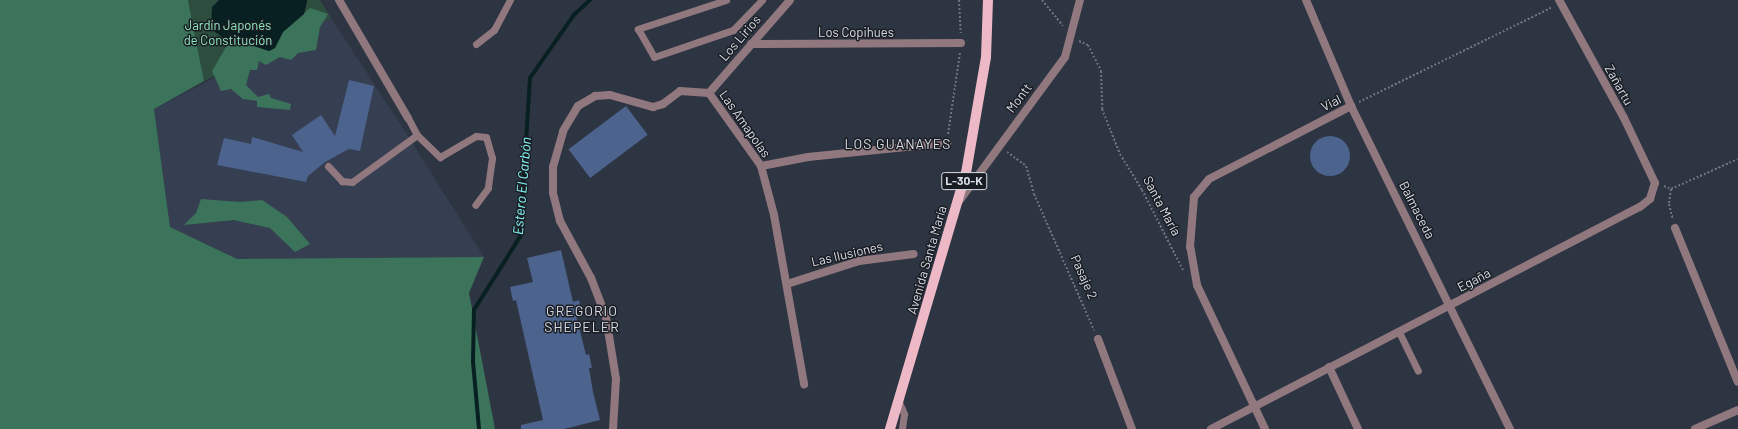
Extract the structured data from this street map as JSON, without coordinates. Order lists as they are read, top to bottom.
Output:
{
  "streets": {
    "main road": ["L-30-K", "Avenida Santa María"],
    "street": [
      "Los Copihues",
      "Los Lirios",
      "Zañartu",
      "Montt",
      "Vial",
      "Las Amapolas",
      "Balmaceda",
      "Las Ilusiones",
      "Egaña"
    ],
    "path": ["Santa María", "Pasaje 2"]
  },
  "crossings": [
    ["Los Copihues", "Los Lirios"],
    ["Los Lirios", "Las Amapolas"],
    ["Zañartu", "Vial"],
    ["Zañartu", "Egaña"],
    ["Montt", "Santa María"],
    ["Montt", "Avenida Santa María"],
    ["Montt", "Pasaje 2"],
    ["Vial", "Santa María"],
    ["Vial", "Balmaceda"],
    ["Las Amapolas", "Las Ilusiones"],
    ["Balmaceda", "Egaña"]
  ],
  "districts": ["LOS GUANAYES", "GREGORIO SHEPELER"],
  "water": ["Estero El Carbón"],
  "parks": ["Jardín Japonés de Constitución"]
}
